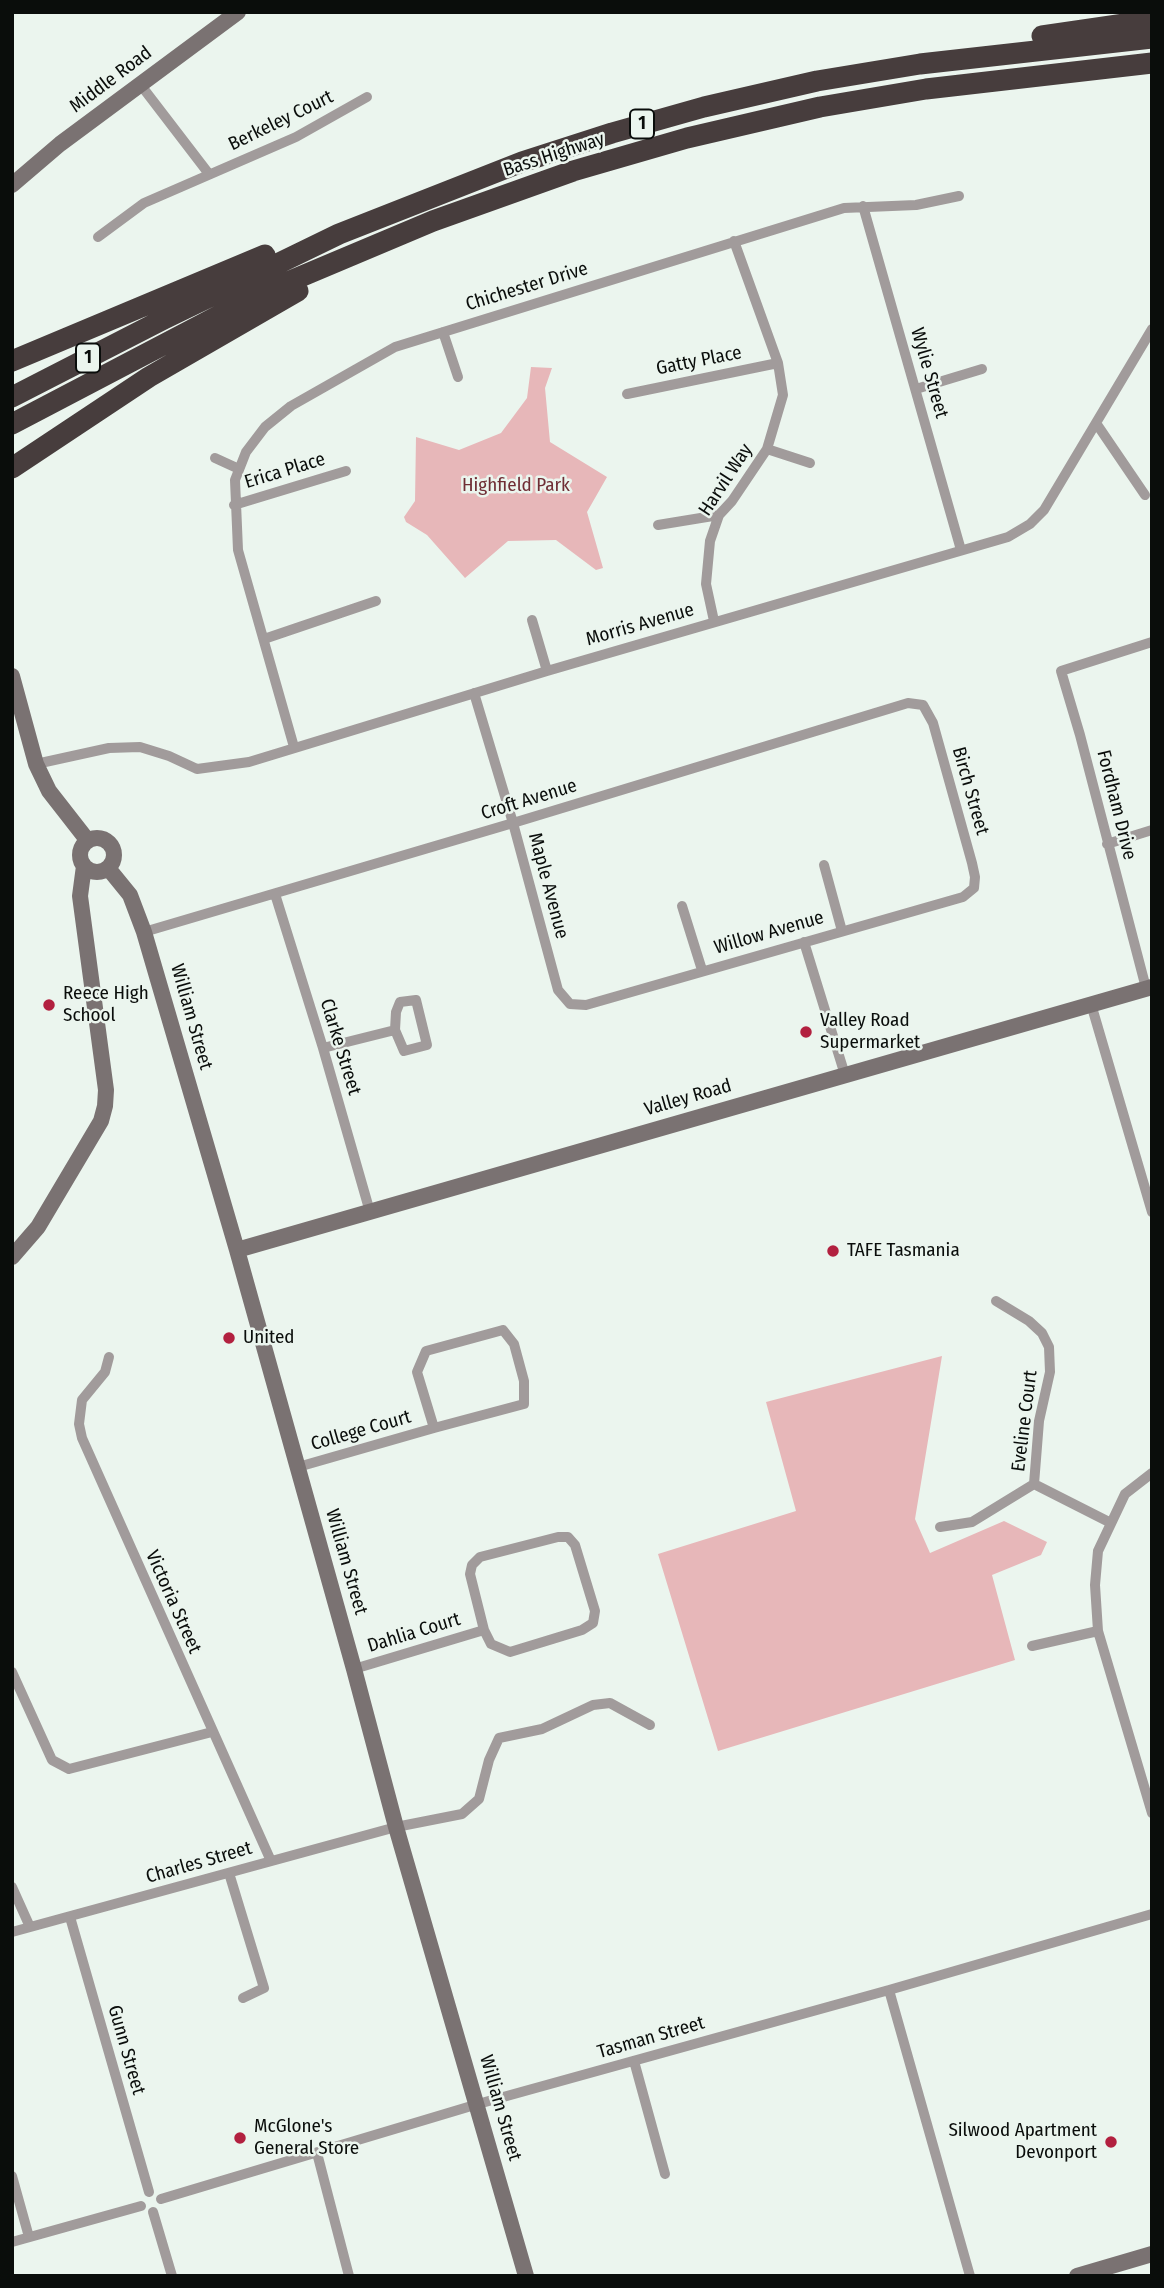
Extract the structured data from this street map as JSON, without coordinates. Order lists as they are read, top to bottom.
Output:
{
  "streets": {
    "highway": ["1", "Bass Highway"],
    "main road": ["Middle Road", "William Street", "Valley Road"],
    "street": [
      "Berkeley Court",
      "Chichester Drive",
      "Gatty Place",
      "Wylie Street",
      "Erica Place",
      "Harvil Way",
      "Morris Avenue",
      "Birch Street",
      "Croft Avenue",
      "Fordham Drive",
      "Maple Avenue",
      "Willow Avenue",
      "Clarke Street",
      "Eveline Court",
      "College Court",
      "Victoria Street",
      "Dahlia Court",
      "Charles Street",
      "Tasman Street",
      "Gunn Street"
    ]
  },
  "crossings": [
    ["Chichester Drive", "Wylie Street"],
    ["Chichester Drive", "Erica Place"],
    ["Chichester Drive", "Harvil Way"],
    ["Chichester Drive", "Morris Avenue"],
    ["Gatty Place", "Harvil Way"],
    ["Wylie Street", "Morris Avenue"],
    ["Harvil Way", "Morris Avenue"],
    ["Morris Avenue", "Maple Avenue"],
    ["Birch Street", "Croft Avenue"],
    ["Birch Street", "Willow Avenue"],
    ["Croft Avenue", "Maple Avenue"],
    ["Croft Avenue", "William Street"],
    ["Croft Avenue", "Clarke Street"],
    ["Fordham Drive", "Valley Road"],
    ["Maple Avenue", "Willow Avenue"],
    ["William Street", "Valley Road"],
    ["William Street", "College Court"],
    ["William Street", "Dahlia Court"],
    ["William Street", "Charles Street"],
    ["William Street", "Tasman Street"],
    ["Clarke Street", "Valley Road"],
    ["Victoria Street", "Charles Street"],
    ["Charles Street", "Gunn Street"],
    ["Tasman Street", "Gunn Street"]
  ],
  "parks": ["Highfield Park"],
  "places": [
    "Reece High School",
    "Valley Road Supermarket",
    "TAFE Tasmania",
    "United",
    "McGlone's General Store",
    "Silwood Apartment Devonport"
  ]
}
